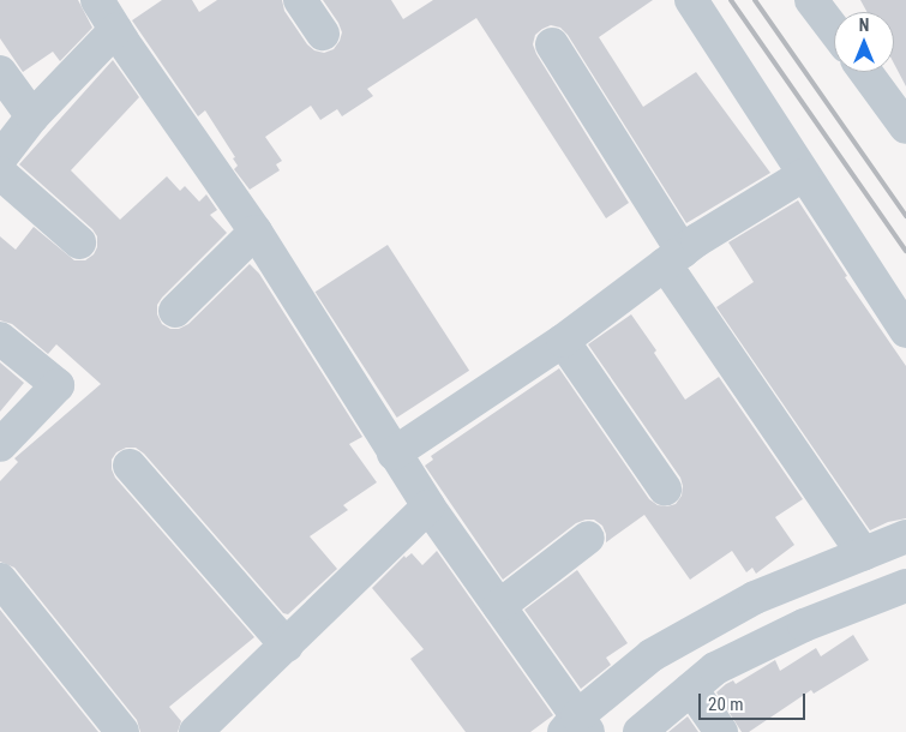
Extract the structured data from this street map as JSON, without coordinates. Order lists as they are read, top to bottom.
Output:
{
  "scale_bar": "20 m",
  "north": "top"
}
